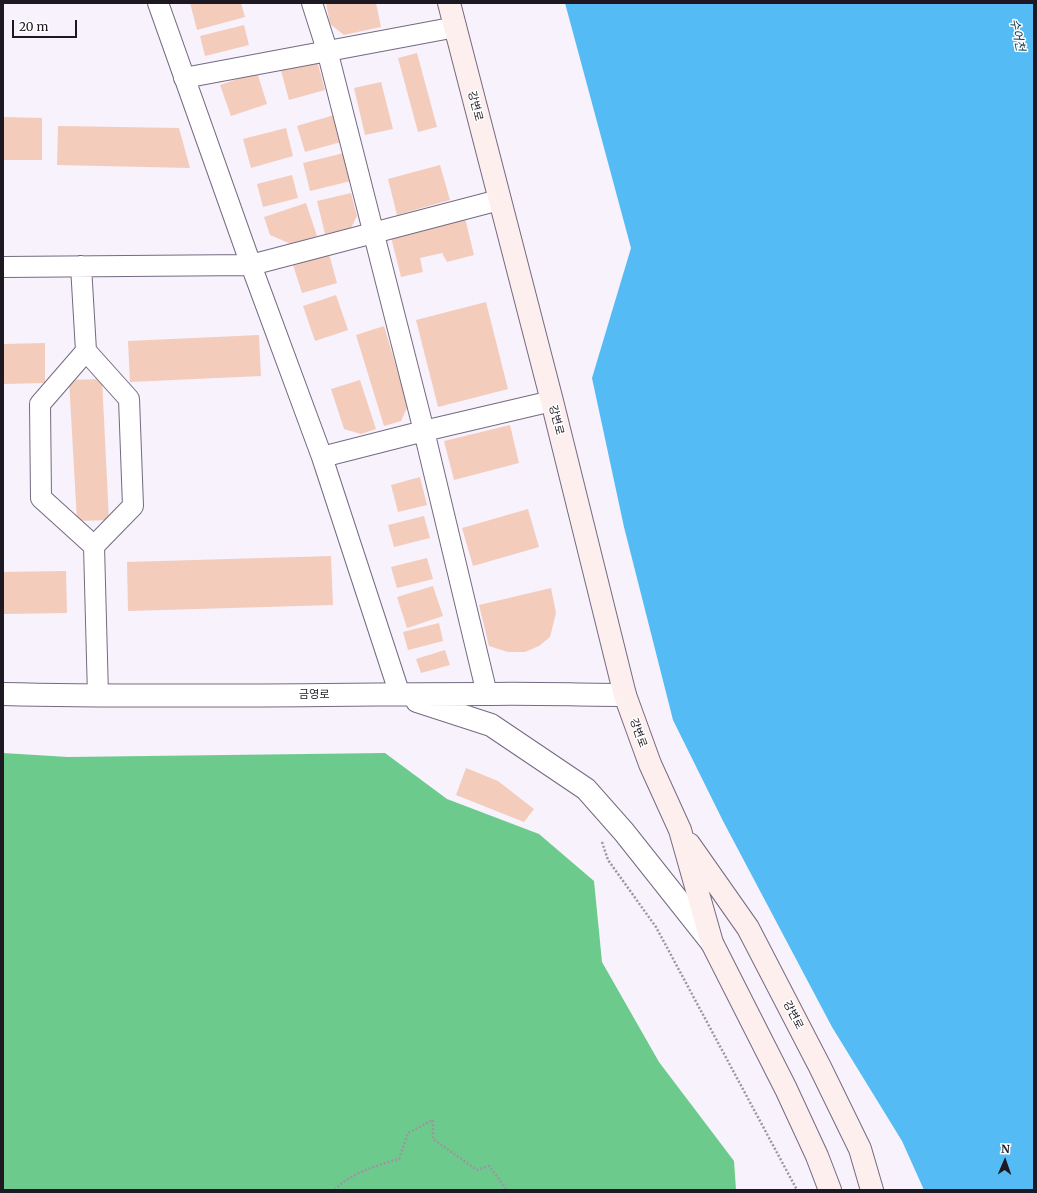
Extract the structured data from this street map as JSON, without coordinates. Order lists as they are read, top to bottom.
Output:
{
  "streets": {
    "main road": ["강변로"],
    "street": ["금영로"]
  },
  "crossings": [
    ["강변로", "금영로"]
  ],
  "water": ["수어천"],
  "scale_bar": "20 m",
  "north": "top"
}
